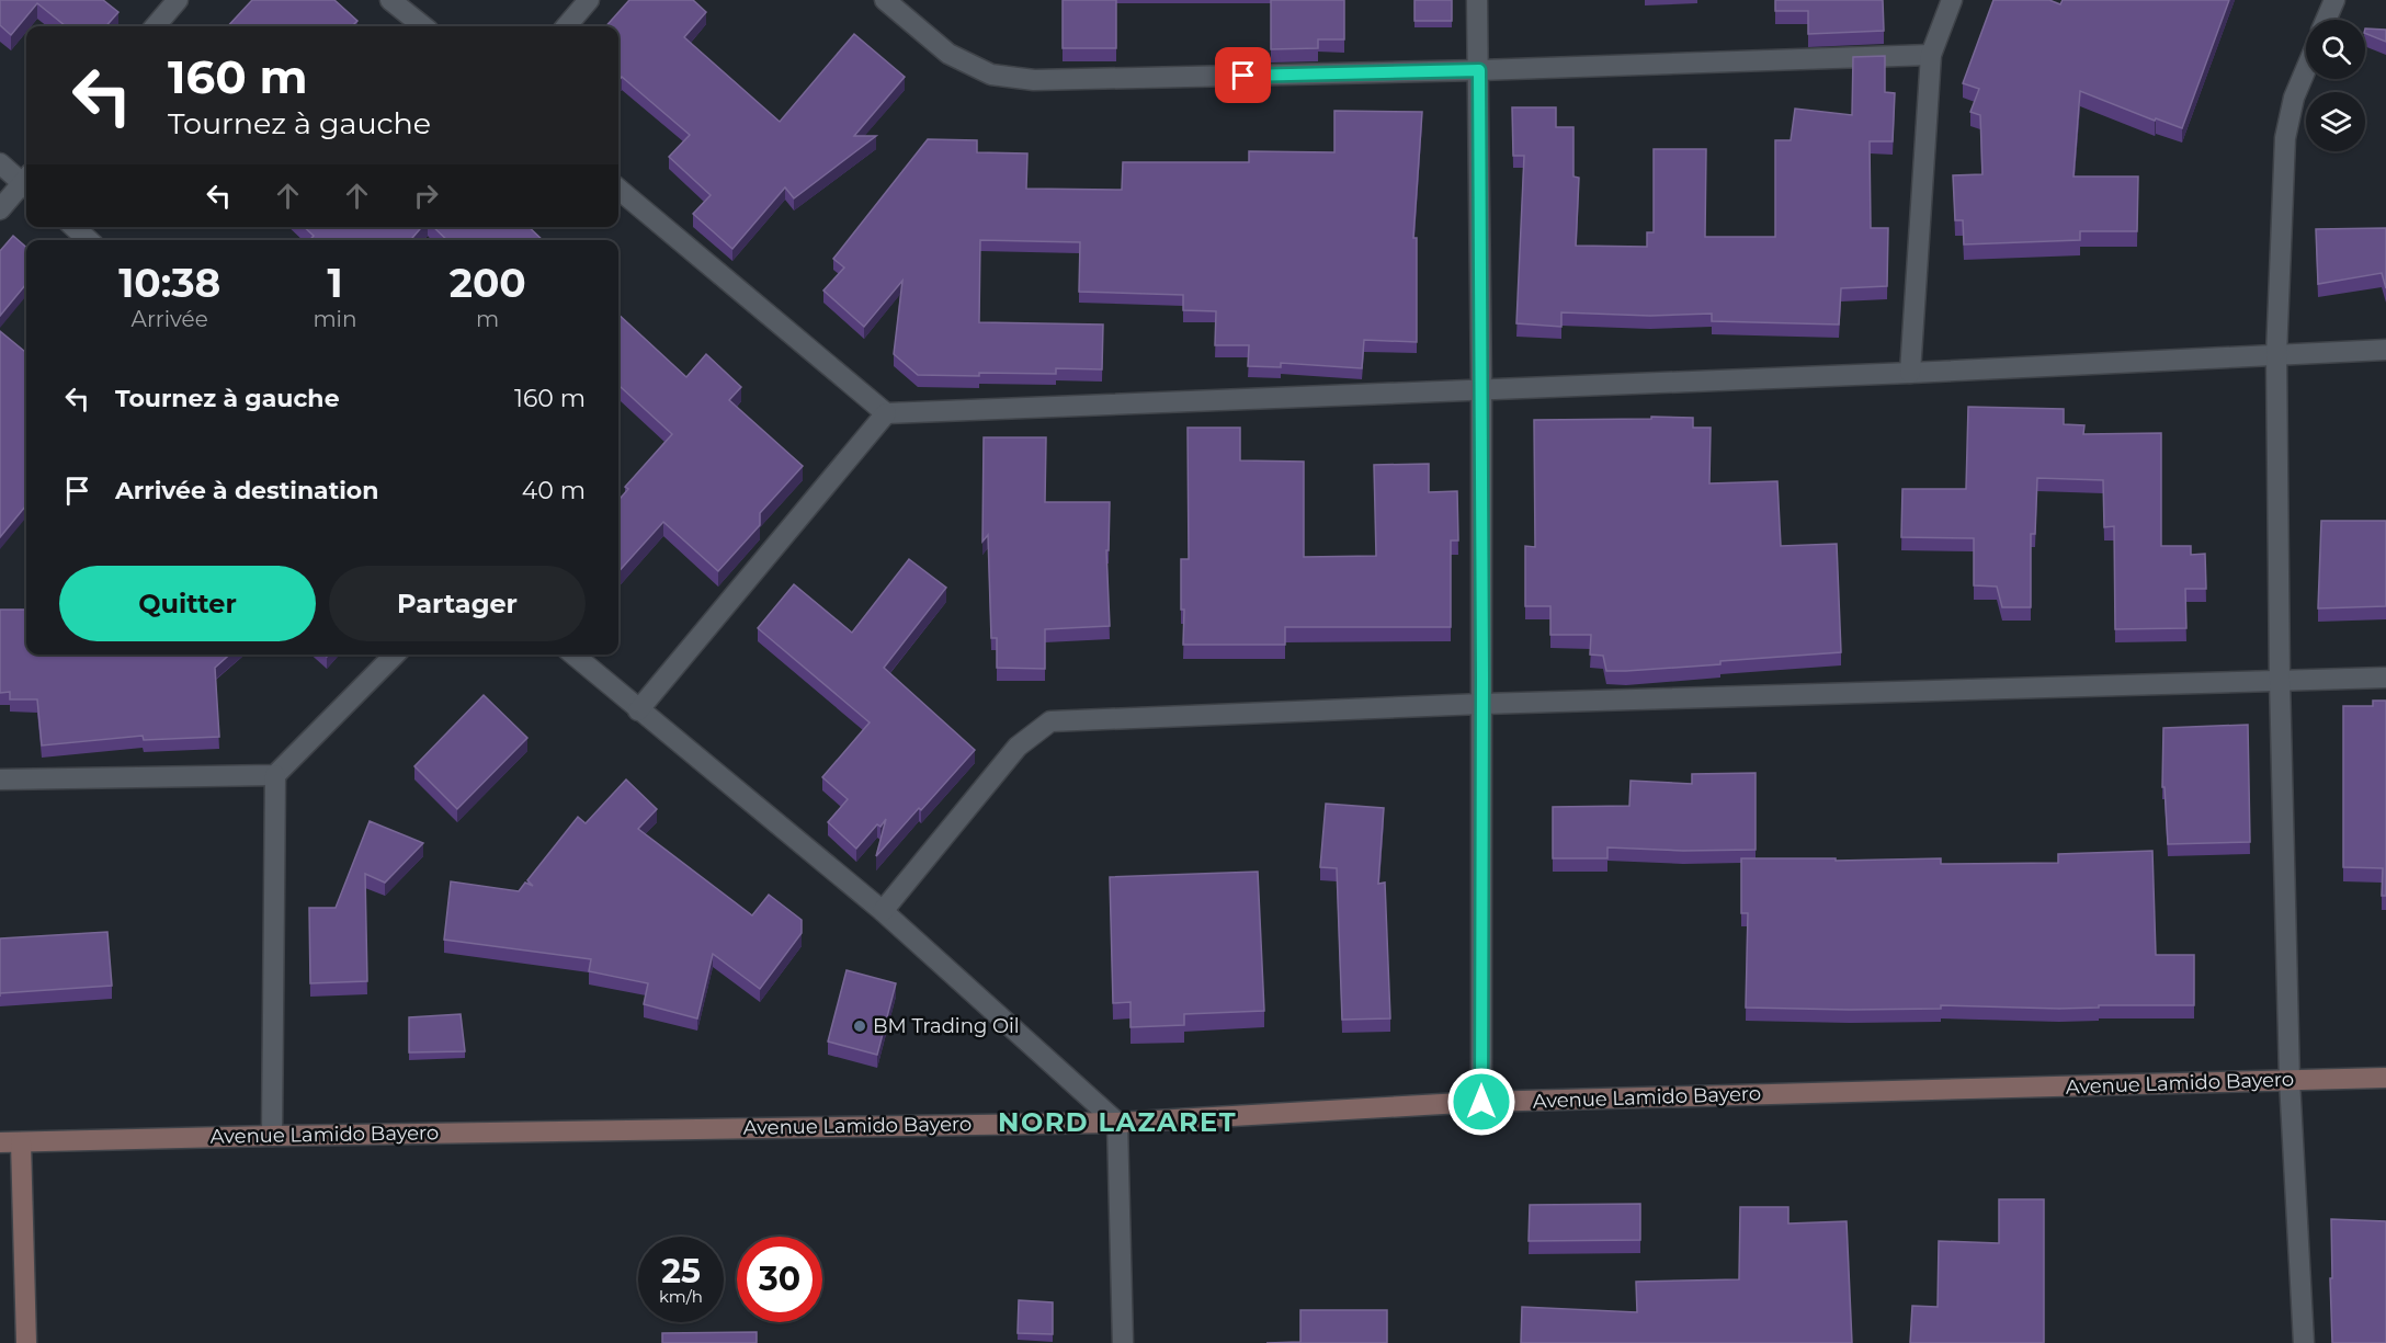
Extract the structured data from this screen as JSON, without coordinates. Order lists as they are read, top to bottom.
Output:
{
  "streets": {
    "street": ["Avenue Lamido Bayero"]
  },
  "districts": ["NORD LAZARET"],
  "places": ["BM Trading Oil"],
  "page": {
    "turn": ["160 m", "Tournez à gauche"],
    "eta": [
      "10:38",
      "Arrivée",
      "1",
      "min",
      "200",
      "m"
    ],
    "list": [
      {
        "name": "Tournez à gauche",
        "value": "160 m"
      },
      {
        "name": "Arrivée à destination",
        "value": "40 m"
      }
    ],
    "buttons": ["Quitter", "Partager"],
    "speed": "25 km/h",
    "limit": "30"
  }
}
